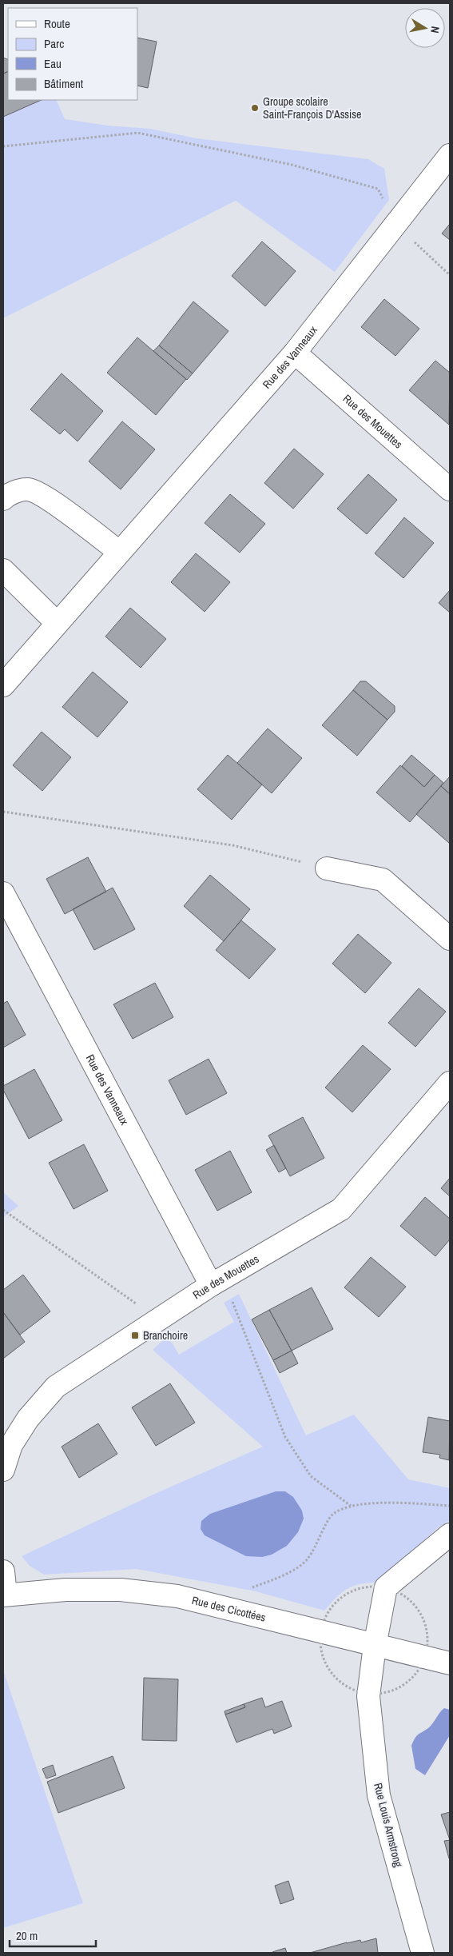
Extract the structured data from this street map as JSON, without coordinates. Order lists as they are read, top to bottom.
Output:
{
  "streets": {
    "street": [
      "Rue des Vanneaux",
      "Rue des Mouettes",
      "Rue des Cicottées",
      "Rue Louis Armstrong"
    ]
  },
  "crossings": [
    ["Rue des Vanneaux", "Rue des Mouettes"],
    ["Rue des Cicottées", "Rue Louis Armstrong"]
  ],
  "places": {
    "other": ["Groupe scolaire Saint-François D'Assise"],
    "transit": ["Branchoire"]
  },
  "legend": [
    "Route",
    "Parc",
    "Eau",
    "Bâtiment"
  ],
  "scale_bar": "20 m",
  "north": "right"
}
